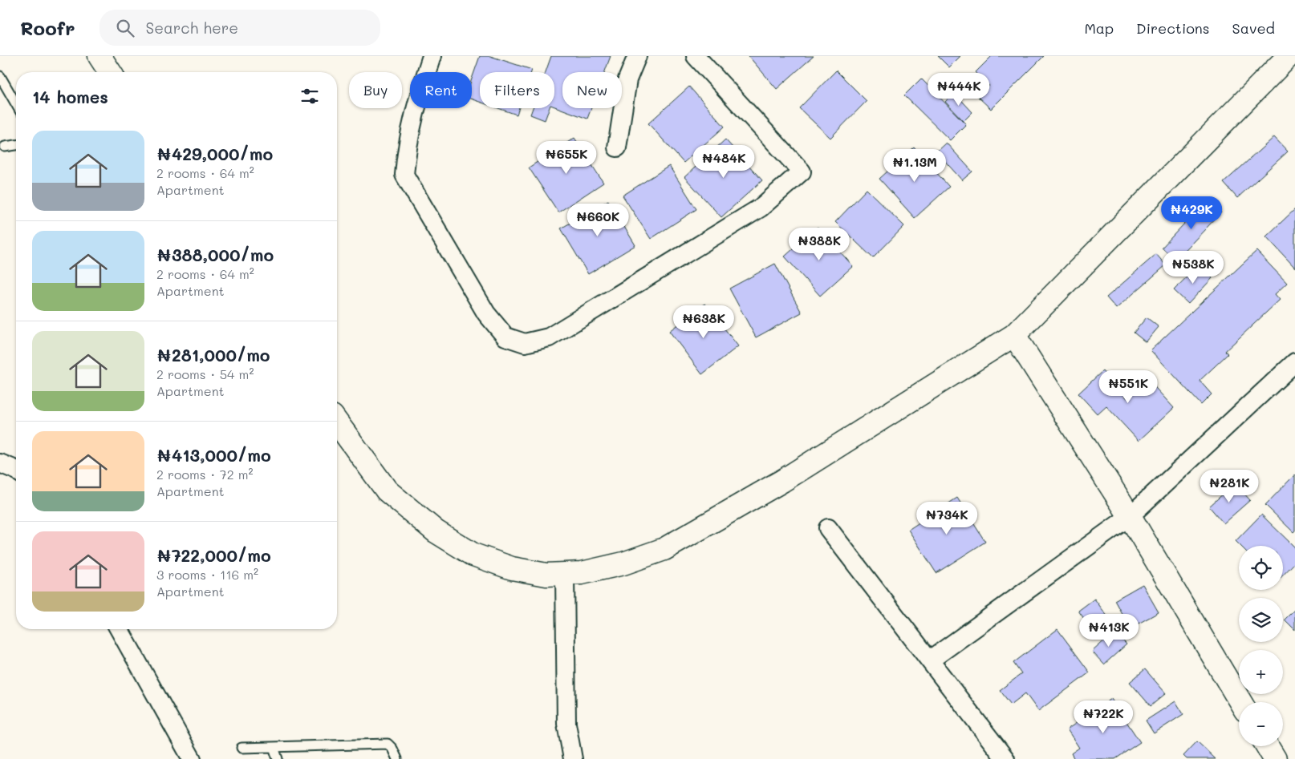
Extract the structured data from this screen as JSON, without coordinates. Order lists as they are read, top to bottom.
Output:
{
  "page": {
    "header": "Roofr",
    "search": "Search here",
    "nav": ["Map", "Directions", "Saved"],
    "chip": [
      "Buy",
      "Rent",
      "Filters",
      "New"
    ],
    "heading": "14 homes",
    "price": [
      "₦444K",
      "₦655K",
      "₦484K",
      "₦1.13M",
      "₦429K",
      "₦660K",
      "₦388K",
      "₦538K",
      "₦638K",
      "₦551K",
      "₦281K",
      "₦734K",
      "₦413K",
      "₦722K"
    ],
    "list": [
      {
        "name": "₦429,000/mo",
        "note": "2 rooms · 64 m² · Apartment"
      },
      {
        "name": "₦388,000/mo",
        "note": "2 rooms · 64 m² · Apartment"
      },
      {
        "name": "₦281,000/mo",
        "note": "2 rooms · 54 m² · Apartment"
      },
      {
        "name": "₦413,000/mo",
        "note": "2 rooms · 72 m² · Apartment"
      },
      {
        "name": "₦722,000/mo",
        "note": "3 rooms · 116 m² · Apartment"
      }
    ],
    "map_buttons": ["+", "−"]
  }
}
